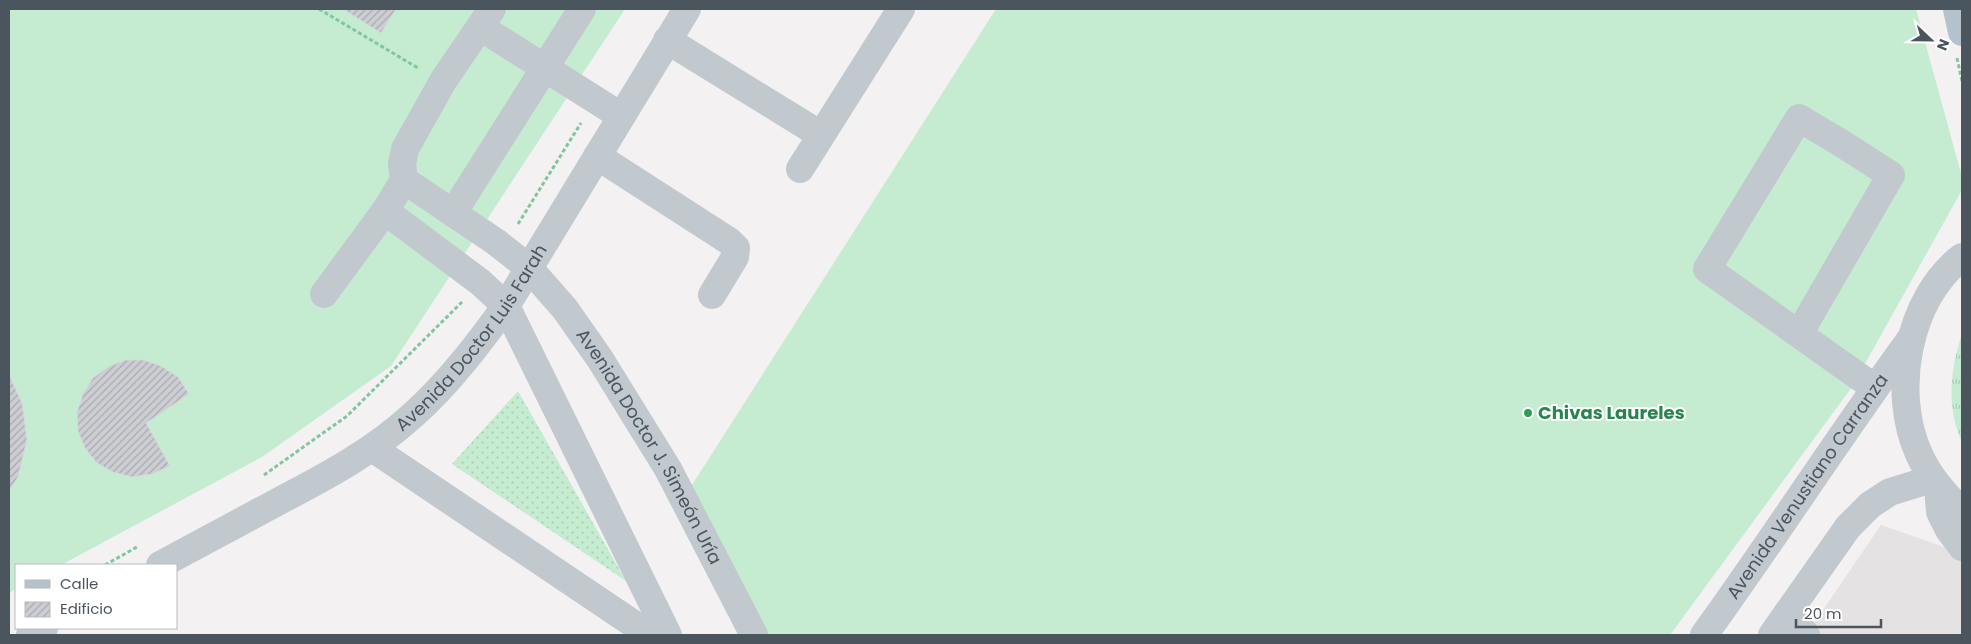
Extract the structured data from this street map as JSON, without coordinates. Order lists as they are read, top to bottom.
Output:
{
  "streets": {
    "street": ["Avenida Doctor Luis Farah", "Avenida Doctor J. Simeón Uría", "Avenida Venustiano Carranza"]
  },
  "crossings": [
    ["Avenida Doctor Luis Farah", "Avenida Doctor J. Simeón Uría"]
  ],
  "places": ["Chivas Laureles"],
  "legend": ["Calle", "Edificio"],
  "scale_bar": "20 m",
  "north": "right"
}
